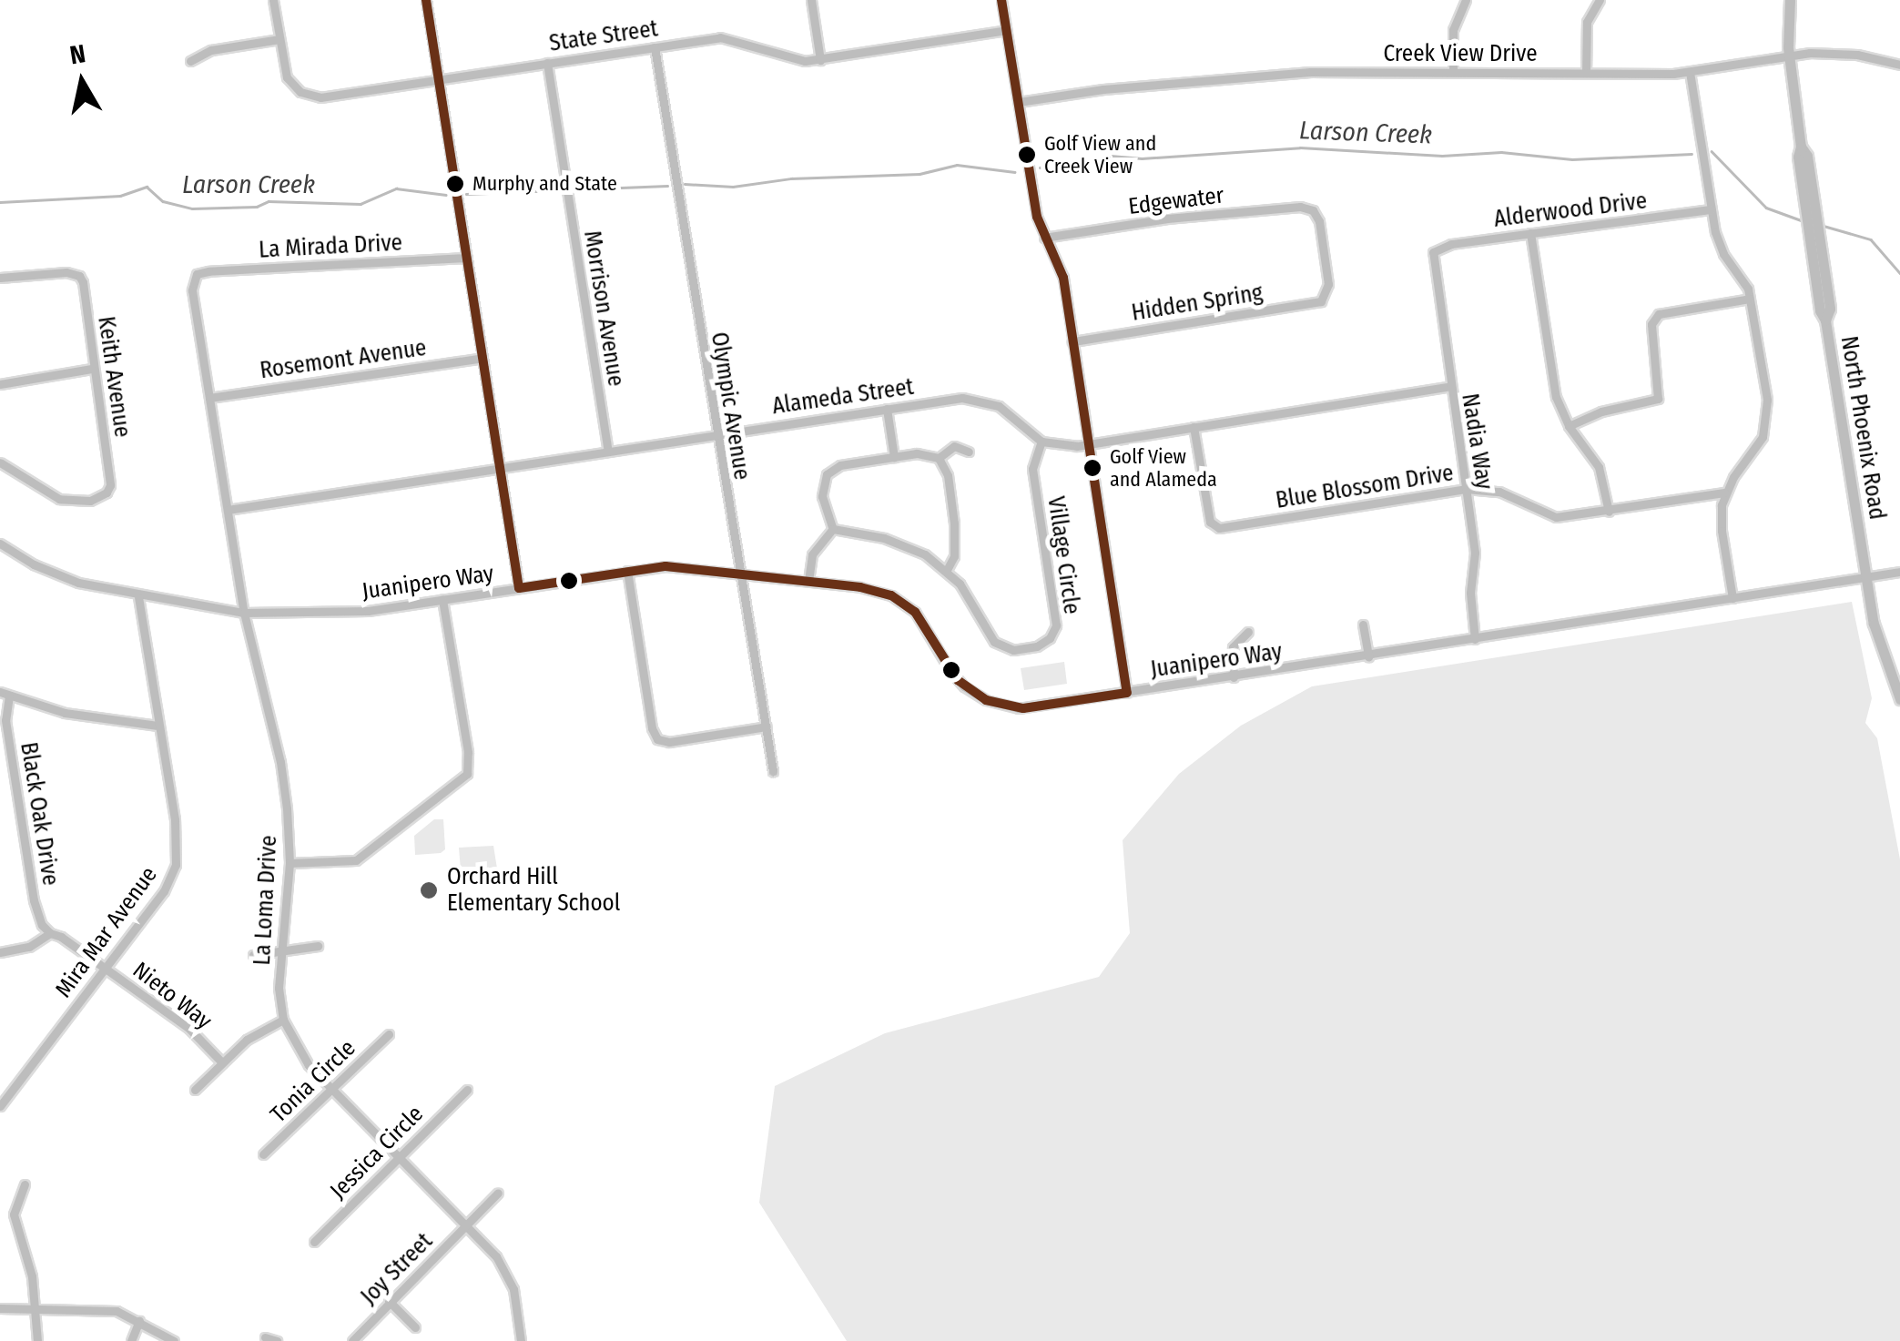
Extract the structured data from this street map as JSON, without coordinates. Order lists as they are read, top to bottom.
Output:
{
  "streets": {
    "main road": ["North Phoenix Road"],
    "street": [
      "State Street",
      "Creek View Drive",
      "Edgewater",
      "Alderwood Drive",
      "La Mirada Drive",
      "Hidden Spring",
      "Morrison Avenue",
      "Rosemont Avenue",
      "Keith Avenue",
      "Alameda Street",
      "Olympic Avenue",
      "Nadia Way",
      "Blue Blossom Drive",
      "Village Circle",
      "Juanipero Way",
      "Black Oak Drive",
      "La Loma Drive",
      "Mira Mar Avenue",
      "Nieto Way",
      "Tonia Circle",
      "Jessica Circle",
      "Joy Street"
    ]
  },
  "crossings": [
    ["State Street", "Morrison Avenue"],
    ["State Street", "Olympic Avenue"],
    ["Creek View Drive", "North Phoenix Road"],
    ["Edgewater", "Hidden Spring"],
    ["Alderwood Drive", "Nadia Way"],
    ["La Mirada Drive", "La Loma Drive"],
    ["Morrison Avenue", "Alameda Street"],
    ["Rosemont Avenue", "La Loma Drive"],
    ["Alameda Street", "Olympic Avenue"],
    ["Alameda Street", "Village Circle"],
    ["Alameda Street", "La Loma Drive"],
    ["Olympic Avenue", "Juanipero Way"],
    ["North Phoenix Road", "Juanipero Way"],
    ["Nadia Way", "Blue Blossom Drive"],
    ["Nadia Way", "Juanipero Way"],
    ["Juanipero Way", "La Loma Drive"],
    ["Juanipero Way", "Mira Mar Avenue"],
    ["Black Oak Drive", "Nieto Way"],
    ["La Loma Drive", "Tonia Circle"],
    ["La Loma Drive", "Jessica Circle"],
    ["La Loma Drive", "Joy Street"],
    ["Mira Mar Avenue", "Nieto Way"]
  ],
  "water": ["Larson Creek"],
  "places": [
    "Golf View and Creek View",
    "Murphy and State",
    "Golf View and Alameda",
    "Orchard Hill Elementary School"
  ],
  "north": "top"
}
